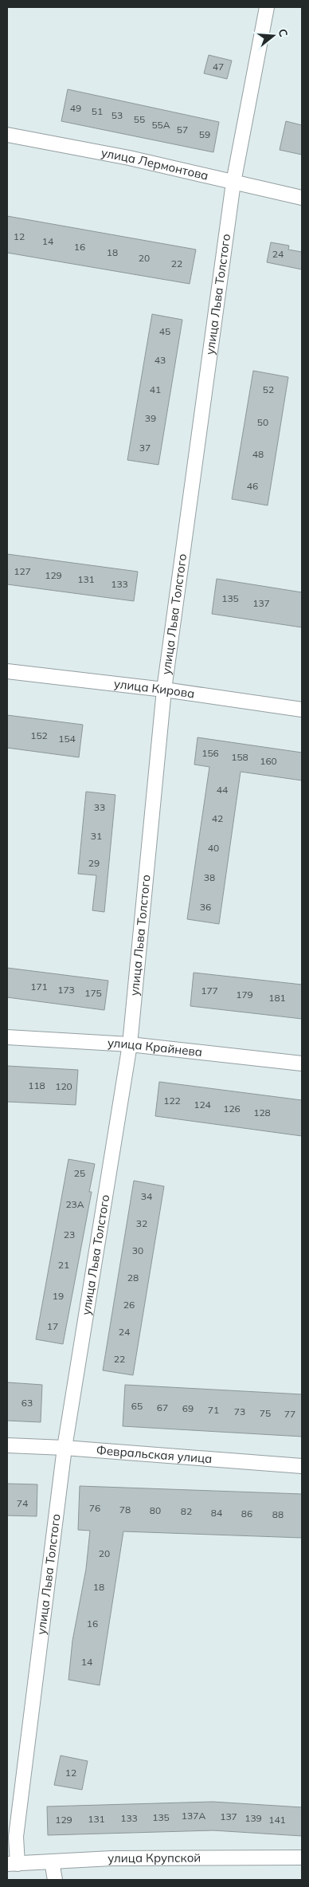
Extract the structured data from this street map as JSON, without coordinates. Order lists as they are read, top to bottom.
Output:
{
  "streets": {
    "street": [
      "улица Лермонтова",
      "улица Льва Толстого",
      "улица Кирова",
      "улица Крайнева",
      "Февральская улица",
      "улица Крупской"
    ]
  },
  "crossings": [
    ["улица Лермонтова", "улица Льва Толстого"],
    ["улица Льва Толстого", "улица Кирова"],
    ["улица Льва Толстого", "улица Крайнева"],
    ["улица Льва Толстого", "Февральская улица"],
    ["улица Льва Толстого", "улица Крупской"]
  ],
  "house_numbers": [
    "47",
    "49",
    "51",
    "53",
    "55",
    "55А",
    "57",
    "59",
    "12",
    "14",
    "16",
    "18",
    "24",
    "20",
    "22",
    "45",
    "43",
    "41",
    "52",
    "39",
    "50",
    "37",
    "48",
    "46",
    "127",
    "129",
    "131",
    "133",
    "135",
    "137",
    "152",
    "154",
    "156",
    "158",
    "160",
    "44",
    "33",
    "42",
    "31",
    "40",
    "29",
    "38",
    "36",
    "171",
    "173",
    "177",
    "175",
    "179",
    "181",
    "118",
    "120",
    "122",
    "124",
    "126",
    "128",
    "25",
    "34",
    "23А",
    "32",
    "23",
    "30",
    "21",
    "28",
    "19",
    "26",
    "17",
    "24",
    "22",
    "63",
    "65",
    "67",
    "69",
    "71",
    "73",
    "75",
    "77",
    "74",
    "76",
    "78",
    "80",
    "82",
    "84",
    "86",
    "88",
    "20",
    "18",
    "16",
    "14",
    "12",
    "137А",
    "137",
    "135",
    "133",
    "139",
    "131",
    "129",
    "141"
  ],
  "north": "right"
}
